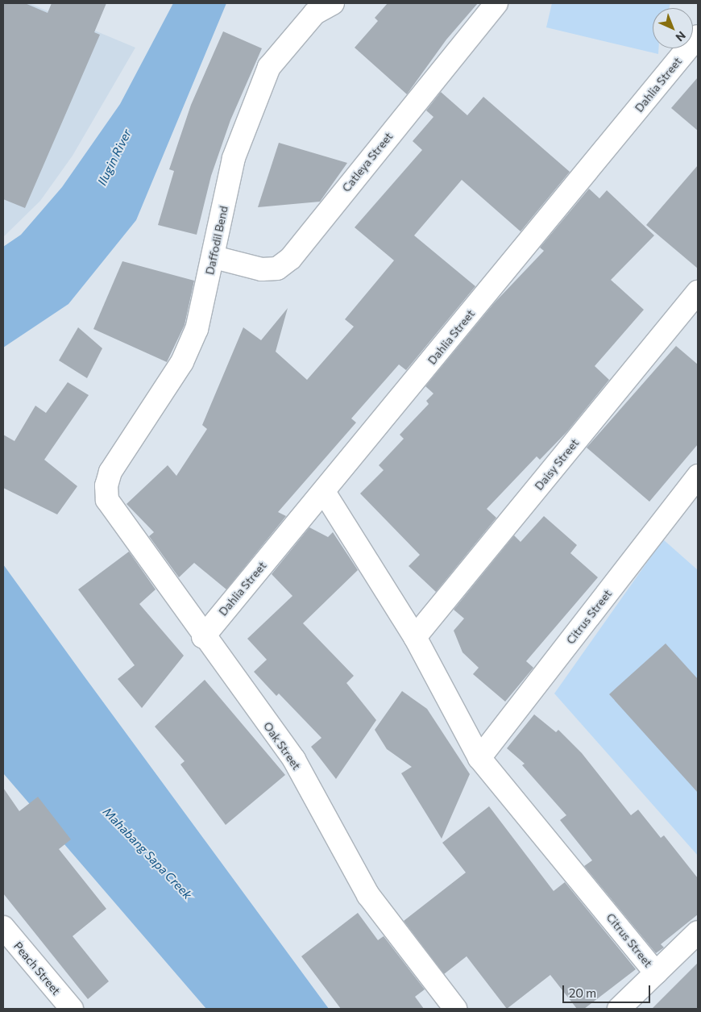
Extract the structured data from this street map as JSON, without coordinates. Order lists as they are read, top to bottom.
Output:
{
  "streets": {
    "street": [
      "Dahlia Street",
      "Catleya Street",
      "Daffodil Bend",
      "Daisy Street",
      "Citrus Street",
      "Oak Street",
      "Peach Street"
    ]
  },
  "crossings": [
    ["Dahlia Street", "Citrus Street"],
    ["Dahlia Street", "Oak Street"],
    ["Catleya Street", "Daffodil Bend"],
    ["Daffodil Bend", "Oak Street"],
    ["Daisy Street", "Citrus Street"]
  ],
  "water": ["Ilugin River", "Mahabang Sapa Creek"],
  "scale_bar": "20 m",
  "north": "bottom right"
}
